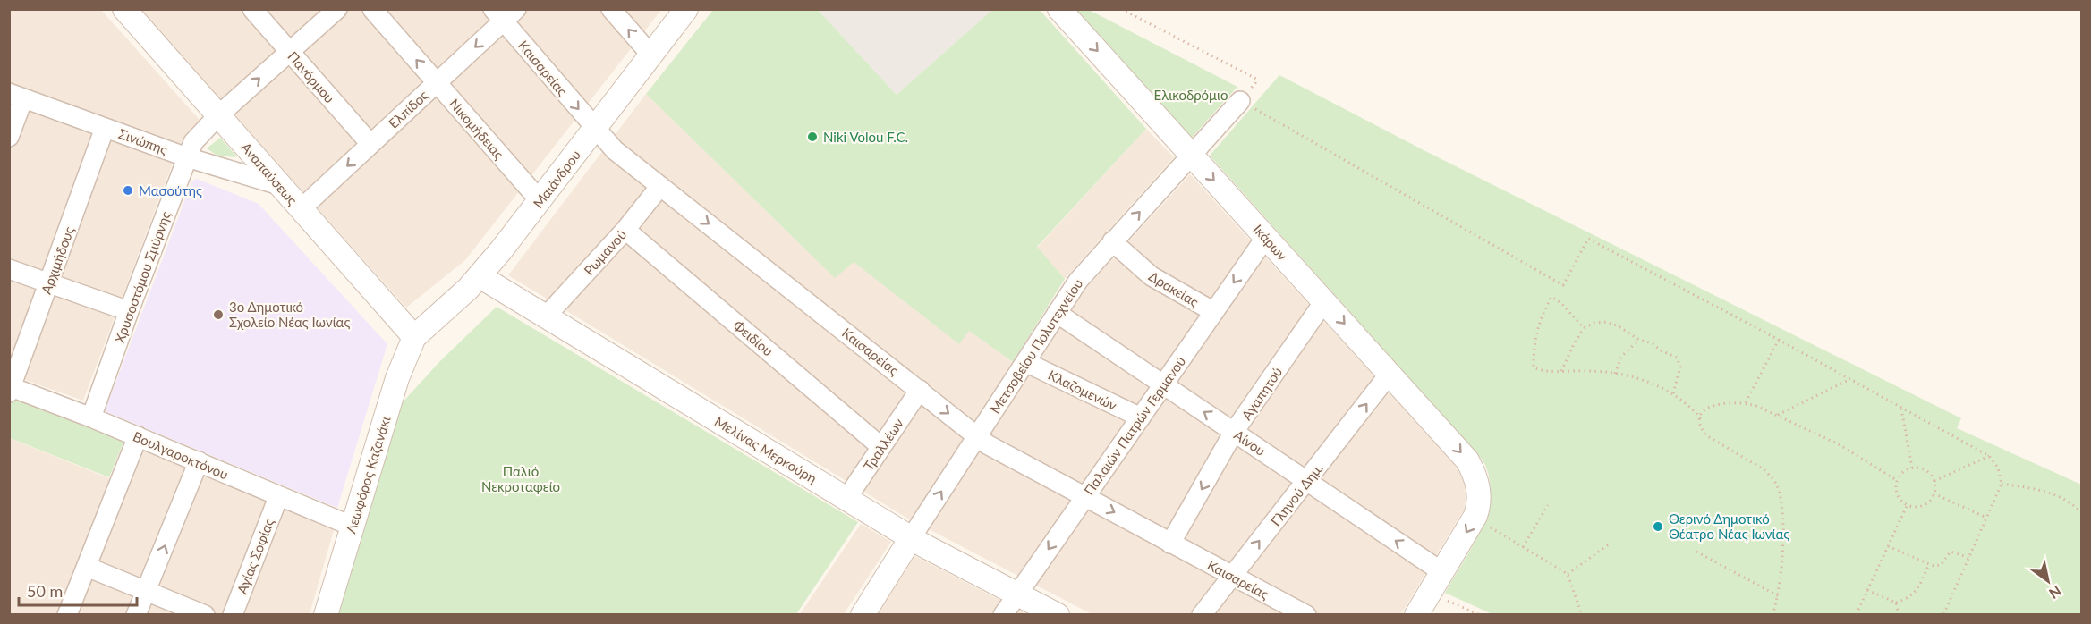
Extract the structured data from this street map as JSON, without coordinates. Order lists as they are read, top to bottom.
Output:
{
  "streets": {
    "street": [
      "Καισαρείας",
      "Πανόρμου",
      "Ελπίδος",
      "Νικομήδειας",
      "Σινώπης",
      "Αναπαύσεως",
      "Μαιάνδρου",
      "Ικάρων",
      "Ρωμανού",
      "Αρχιμήδους",
      "Χρυσοστόμου Σμύρνης",
      "Δρακείας",
      "Φειδίου",
      "Μετσοβείου Πολυτεχνείου",
      "Κλαζομενών",
      "Αγαπητού",
      "Παλαιών Πατρών Γερμανού",
      "Αίνου",
      "Τραλλέων",
      "Μελίνας Μερκούρη",
      "Βουλγαροκτόνου",
      "Λεωφόρος Καζανάκι",
      "Γληνού Δημ.",
      "Αγίας Σοφίας"
    ]
  },
  "crossings": [
    ["Καισαρείας", "Ελπίδος"],
    ["Καισαρείας", "Μαιάνδρου"],
    ["Καισαρείας", "Ρωμανού"],
    ["Καισαρείας", "Μετσοβείου Πολυτεχνείου"],
    ["Καισαρείας", "Αγαπητού"],
    ["Καισαρείας", "Παλαιών Πατρών Γερμανού"],
    ["Καισαρείας", "Τραλλέων"],
    ["Καισαρείας", "Γληνού Δημ."],
    ["Πανόρμου", "Ελπίδος"],
    ["Πανόρμου", "Χρυσοστόμου Σμύρνης"],
    ["Ελπίδος", "Νικομήδειας"],
    ["Ελπίδος", "Αναπαύσεως"],
    ["Νικομήδειας", "Μαιάνδρου"],
    ["Σινώπης", "Αναπαύσεως"],
    ["Σινώπης", "Αρχιμήδους"],
    ["Σινώπης", "Χρυσοστόμου Σμύρνης"],
    ["Αναπαύσεως", "Μαιάνδρου"],
    ["Αναπαύσεως", "Χρυσοστόμου Σμύρνης"],
    ["Αναπαύσεως", "Λεωφόρος Καζανάκι"],
    ["Μαιάνδρου", "Μελίνας Μερκούρη"],
    ["Μαιάνδρου", "Λεωφόρος Καζανάκι"],
    ["Ικάρων", "Μετσοβείου Πολυτεχνείου"],
    ["Ικάρων", "Αγαπητού"],
    ["Ικάρων", "Παλαιών Πατρών Γερμανού"],
    ["Ικάρων", "Αίνου"],
    ["Ικάρων", "Γληνού Δημ."],
    ["Ρωμανού", "Φειδίου"],
    ["Ρωμανού", "Μελίνας Μερκούρη"],
    ["Αρχιμήδους", "Βουλγαροκτόνου"],
    ["Χρυσοστόμου Σμύρνης", "Βουλγαροκτόνου"],
    ["Δρακείας", "Μετσοβείου Πολυτεχνείου"],
    ["Δρακείας", "Παλαιών Πατρών Γερμανού"],
    ["Φειδίου", "Τραλλέων"],
    ["Μετσοβείου Πολυτεχνείου", "Κλαζομενών"],
    ["Μετσοβείου Πολυτεχνείου", "Αίνου"],
    ["Μετσοβείου Πολυτεχνείου", "Μελίνας Μερκούρη"],
    ["Κλαζομενών", "Παλαιών Πατρών Γερμανού"],
    ["Αγαπητού", "Αίνου"],
    ["Παλαιών Πατρών Γερμανού", "Αίνου"],
    ["Παλαιών Πατρών Γερμανού", "Μελίνας Μερκούρη"],
    ["Αίνου", "Γληνού Δημ."],
    ["Τραλλέων", "Μελίνας Μερκούρη"],
    ["Βουλγαροκτόνου", "Λεωφόρος Καζανάκι"],
    ["Βουλγαροκτόνου", "Αγίας Σοφίας"]
  ],
  "one_way": [
    "Καισαρείας",
    "Ελπίδος",
    "Νικομήδειας",
    "Ικάρων",
    "Μετσοβείου Πολυτεχνείου",
    "Αγαπητού",
    "Παλαιών Πατρών Γερμανού",
    "Αίνου",
    "Γληνού Δημ."
  ],
  "parks": ["Ελικοδρόμιο", "Παλιό Νεκροταφείο"],
  "places": [
    "Niki Volou F.C.",
    "Μασούτης",
    "3ο Δημοτικό Σχολείο Νέας Ιωνίας",
    "Θερινό Δημοτικό Θέατρο Νέας Ιωνίας"
  ],
  "scale_bar": "50 m",
  "north": "bottom right"
}
